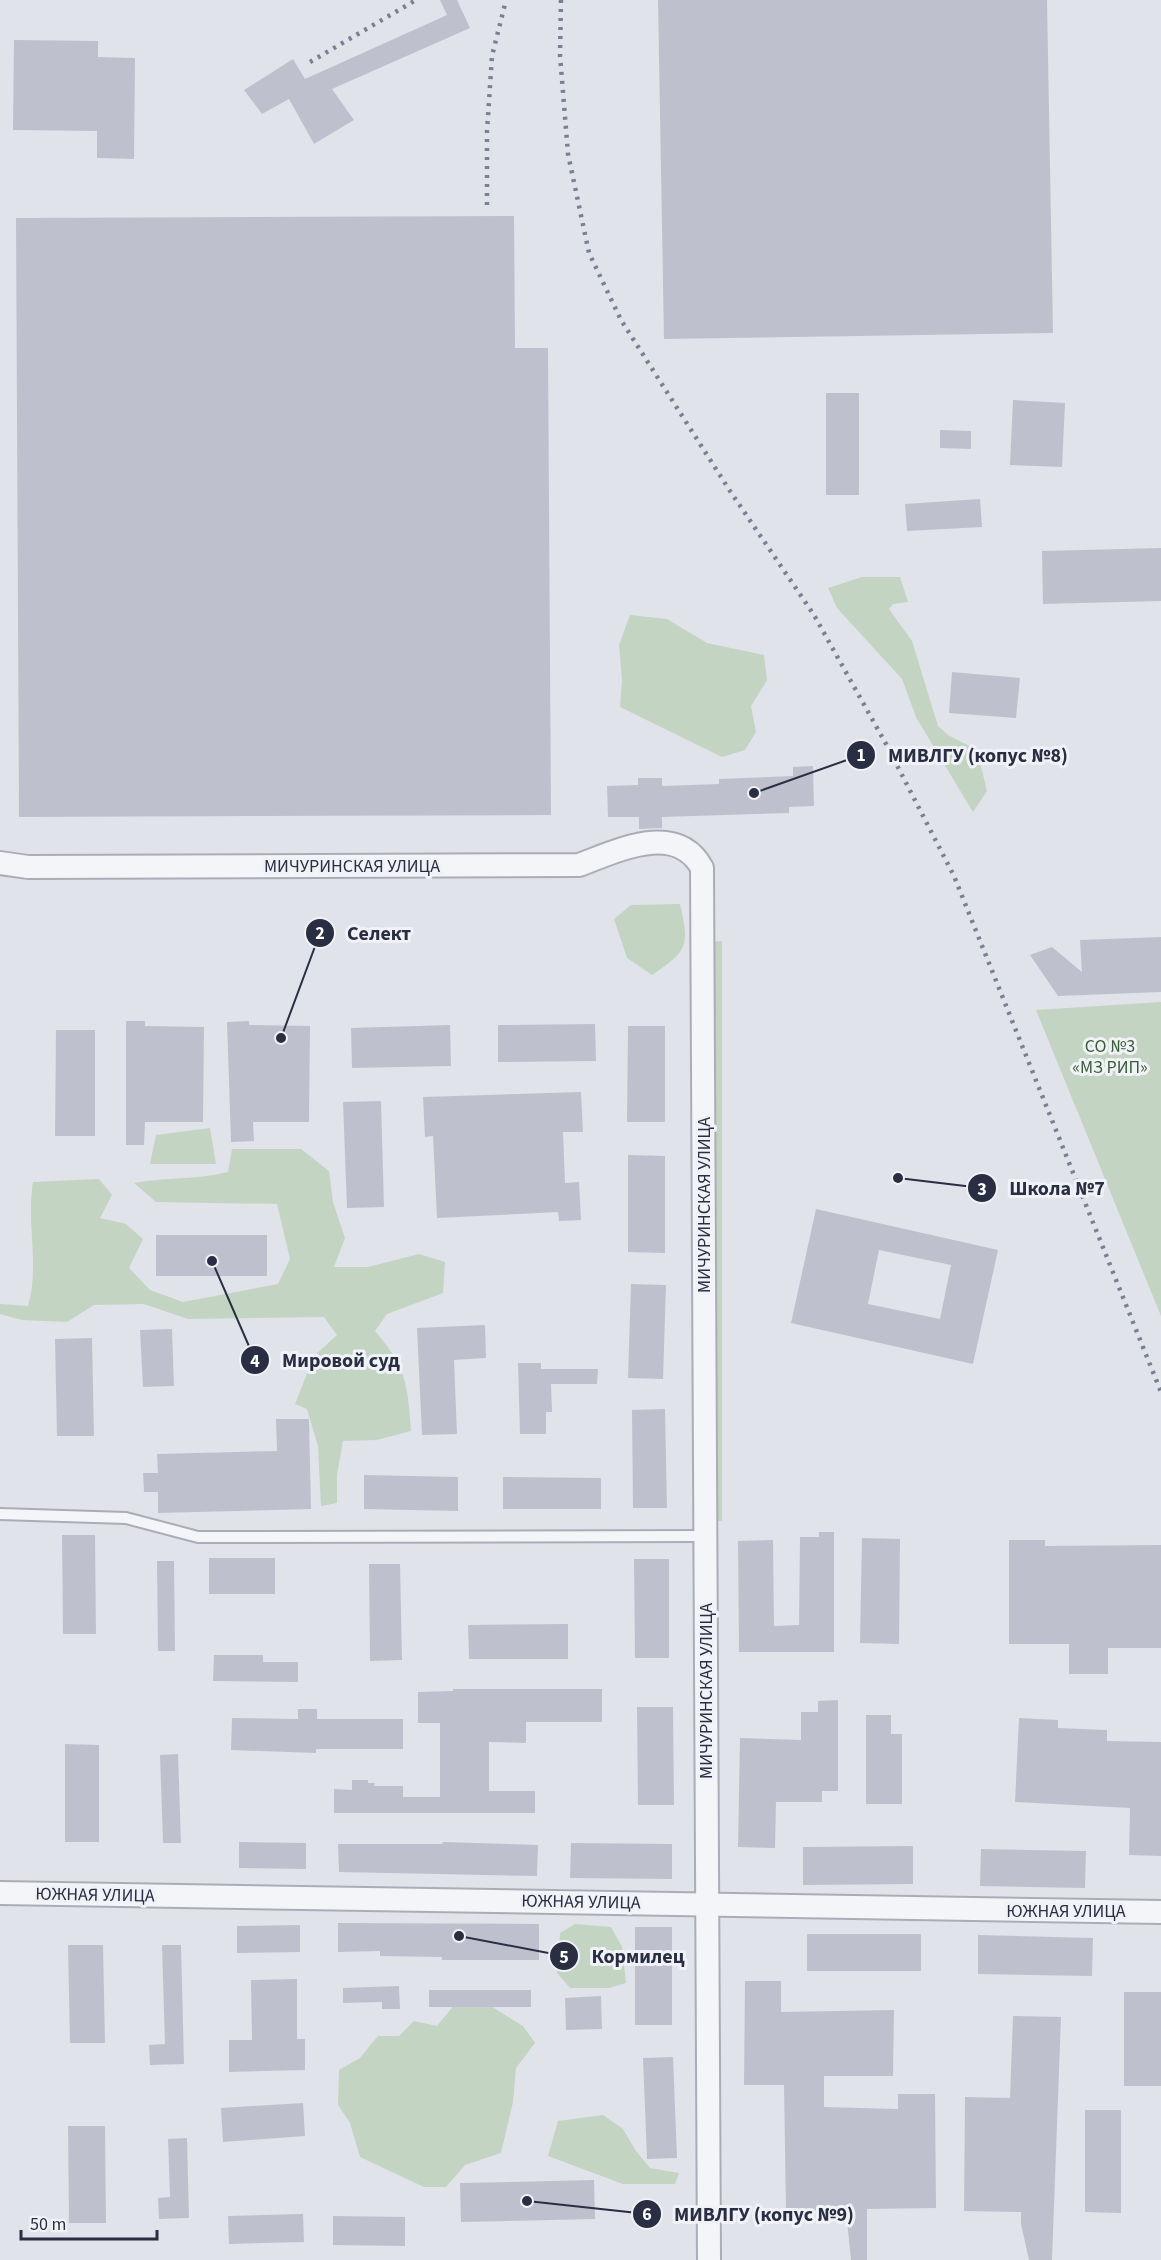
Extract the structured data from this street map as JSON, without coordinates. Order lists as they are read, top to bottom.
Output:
{
  "streets": {
    "street": ["МИЧУРИНСКАЯ УЛИЦА", "ЮЖНАЯ УЛИЦА"]
  },
  "crossings": [
    ["МИЧУРИНСКАЯ УЛИЦА", "ЮЖНАЯ УЛИЦА"]
  ],
  "parks": ["СО №3 «МЗ РИП»"],
  "places": [
    "МИВЛГУ (копус №8)",
    "Селект",
    "Школа №7",
    "Мировой суд",
    "Кормилец",
    "МИВЛГУ (копус №9)"
  ],
  "scale_bar": "50 m"
}
